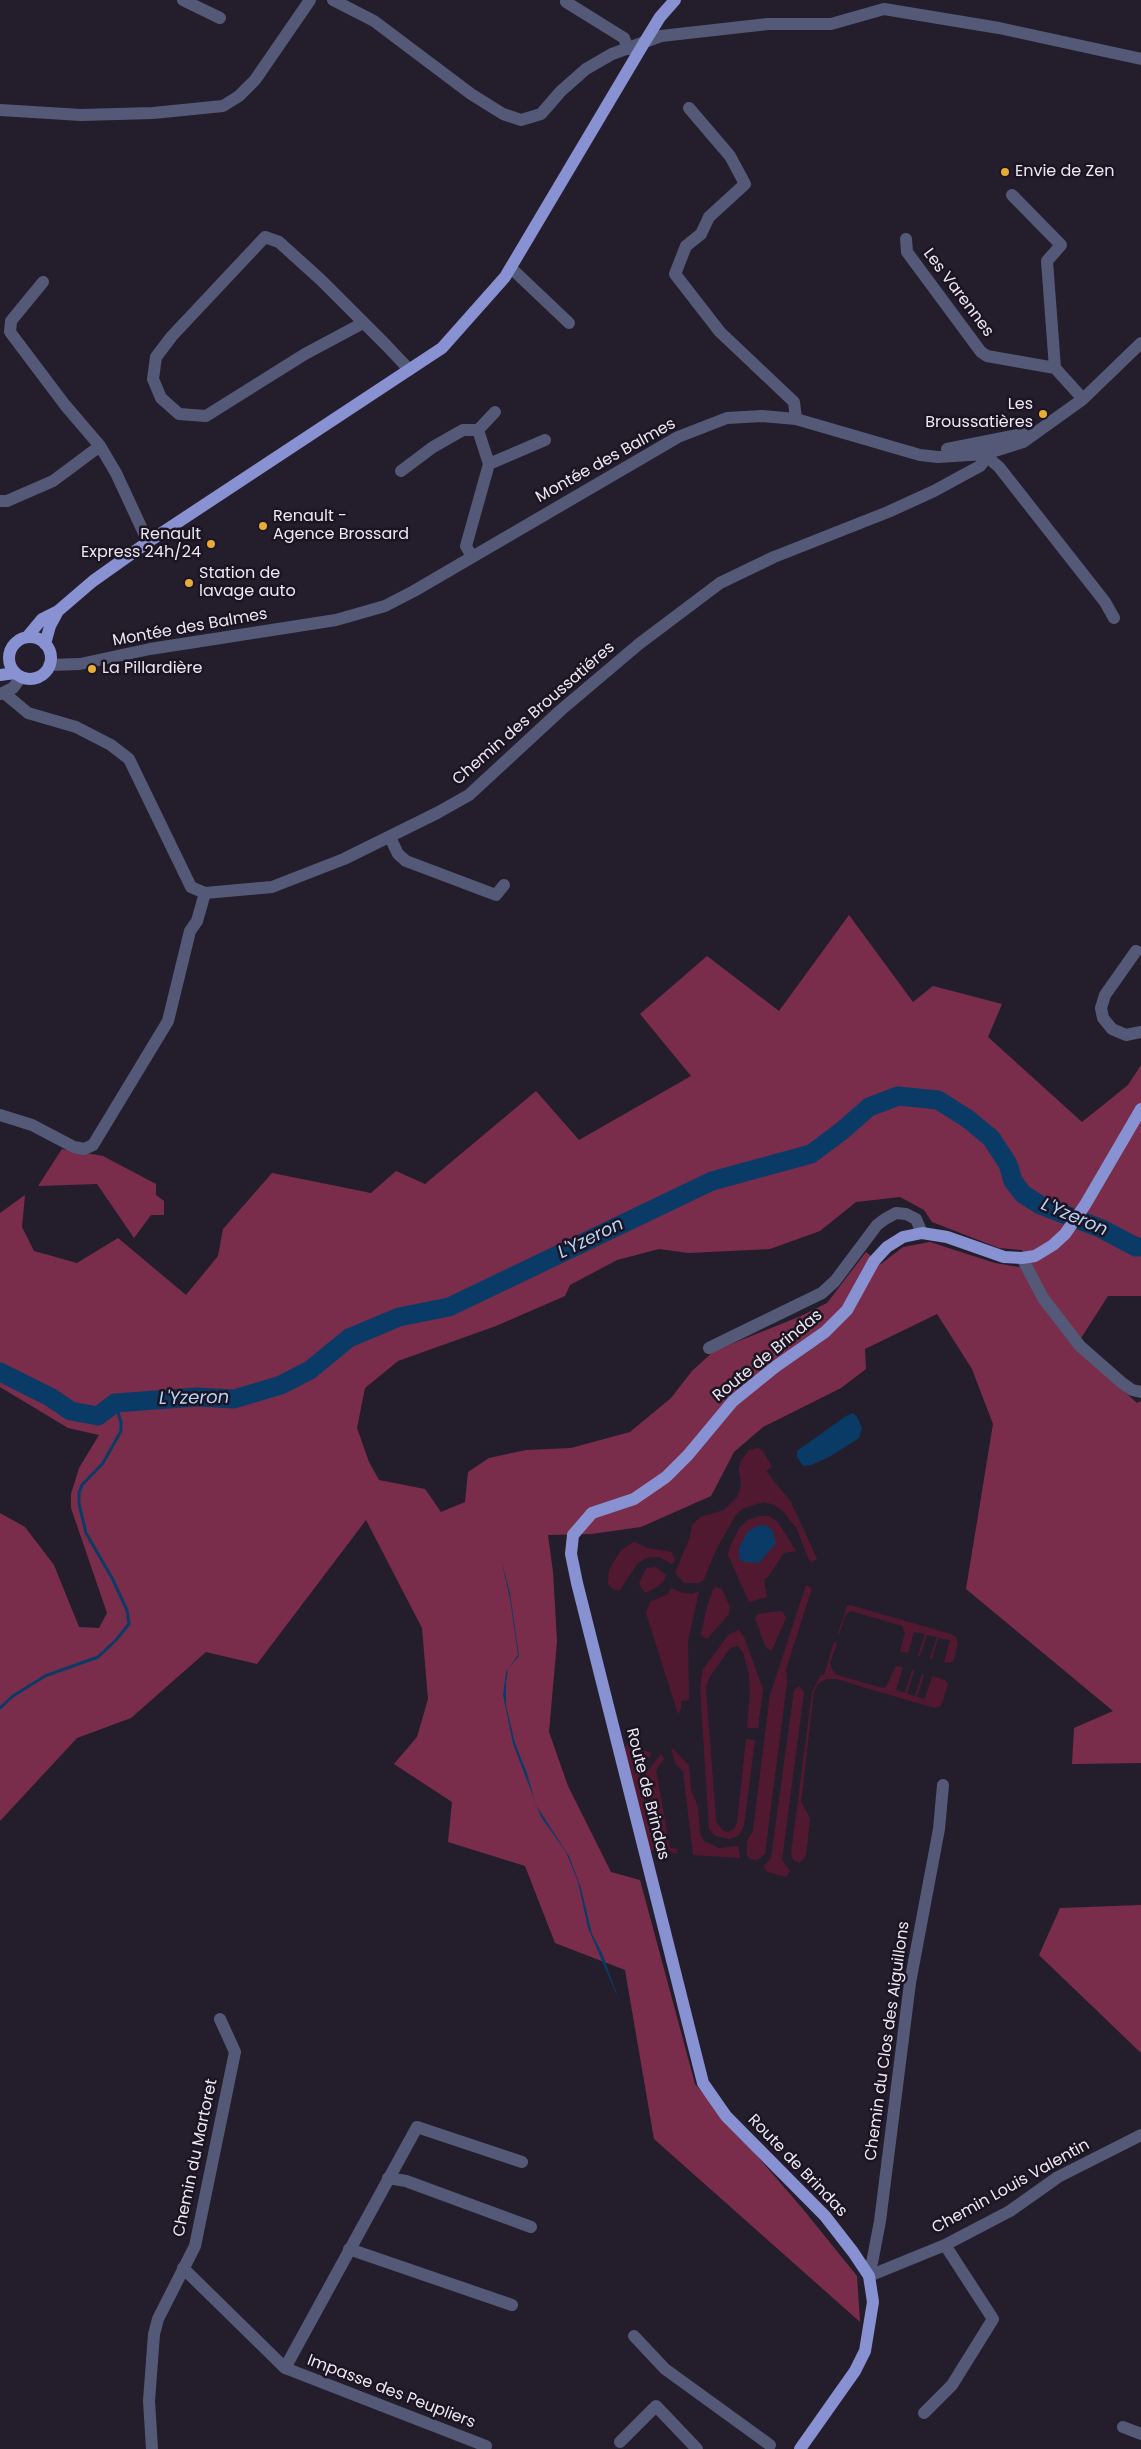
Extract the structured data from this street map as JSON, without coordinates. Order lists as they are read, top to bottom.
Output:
{
  "streets": {
    "main road": ["Route de Brindas"],
    "street": [
      "Les Varennes",
      "Montée des Balmes",
      "Chemin des Broussatiéres",
      "Chemin du Clos des Aiguillons",
      "Chemin du Martoret",
      "Chemin Louis Valentin",
      "Impasse des Peupliers"
    ]
  },
  "crossings": [
    ["Montée des Balmes", "Chemin des Broussatiéres"],
    ["Route de Brindas", "Chemin du Clos des Aiguillons"],
    ["Route de Brindas", "Chemin Louis Valentin"],
    ["Chemin du Clos des Aiguillons", "Chemin Louis Valentin"],
    ["Chemin du Martoret", "Impasse des Peupliers"]
  ],
  "water": ["L'Yzeron"],
  "places": [
    "Envie de Zen",
    "Les Broussatières",
    "Renault - Agence Brossard",
    "Renault Express 24h/24",
    "Station de lavage auto",
    "La Pillardière"
  ]
}
